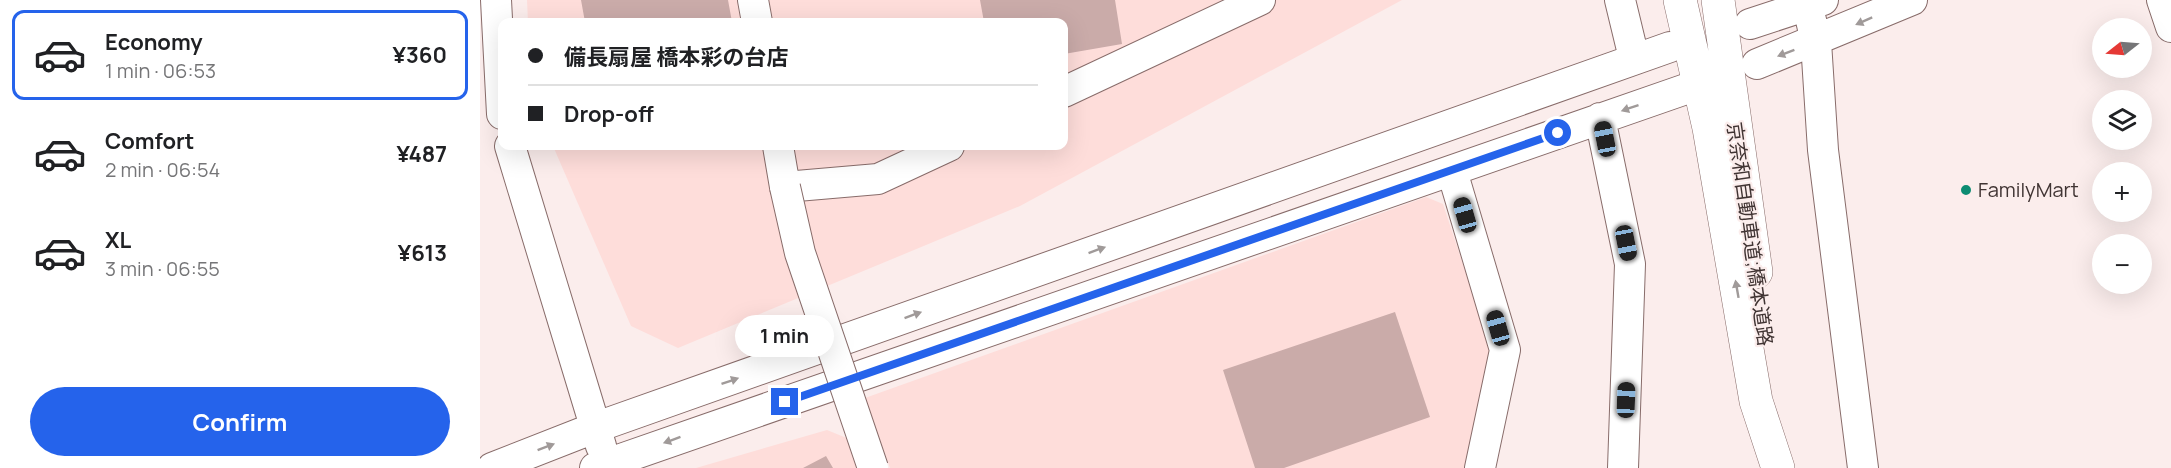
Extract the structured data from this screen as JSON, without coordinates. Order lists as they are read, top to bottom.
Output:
{
  "streets": {
    "highway": ["京奈和自動車道;橋本道路"]
  },
  "places": ["FamilyMart"],
  "north": "left",
  "page": {
    "list": [
      {
        "name": "Economy",
        "note": "1 min · 06:53",
        "value": "¥360"
      },
      {
        "name": "Comfort",
        "note": "2 min · 06:54",
        "value": "¥487"
      },
      {
        "name": "XL",
        "note": "3 min · 06:55",
        "value": "¥613"
      }
    ],
    "map_buttons": ["+", "−"],
    "banner": ["備長扇屋 橋本彩の台店", "Drop-off"],
    "bubble": "1 min",
    "buttons": "Confirm"
  }
}
